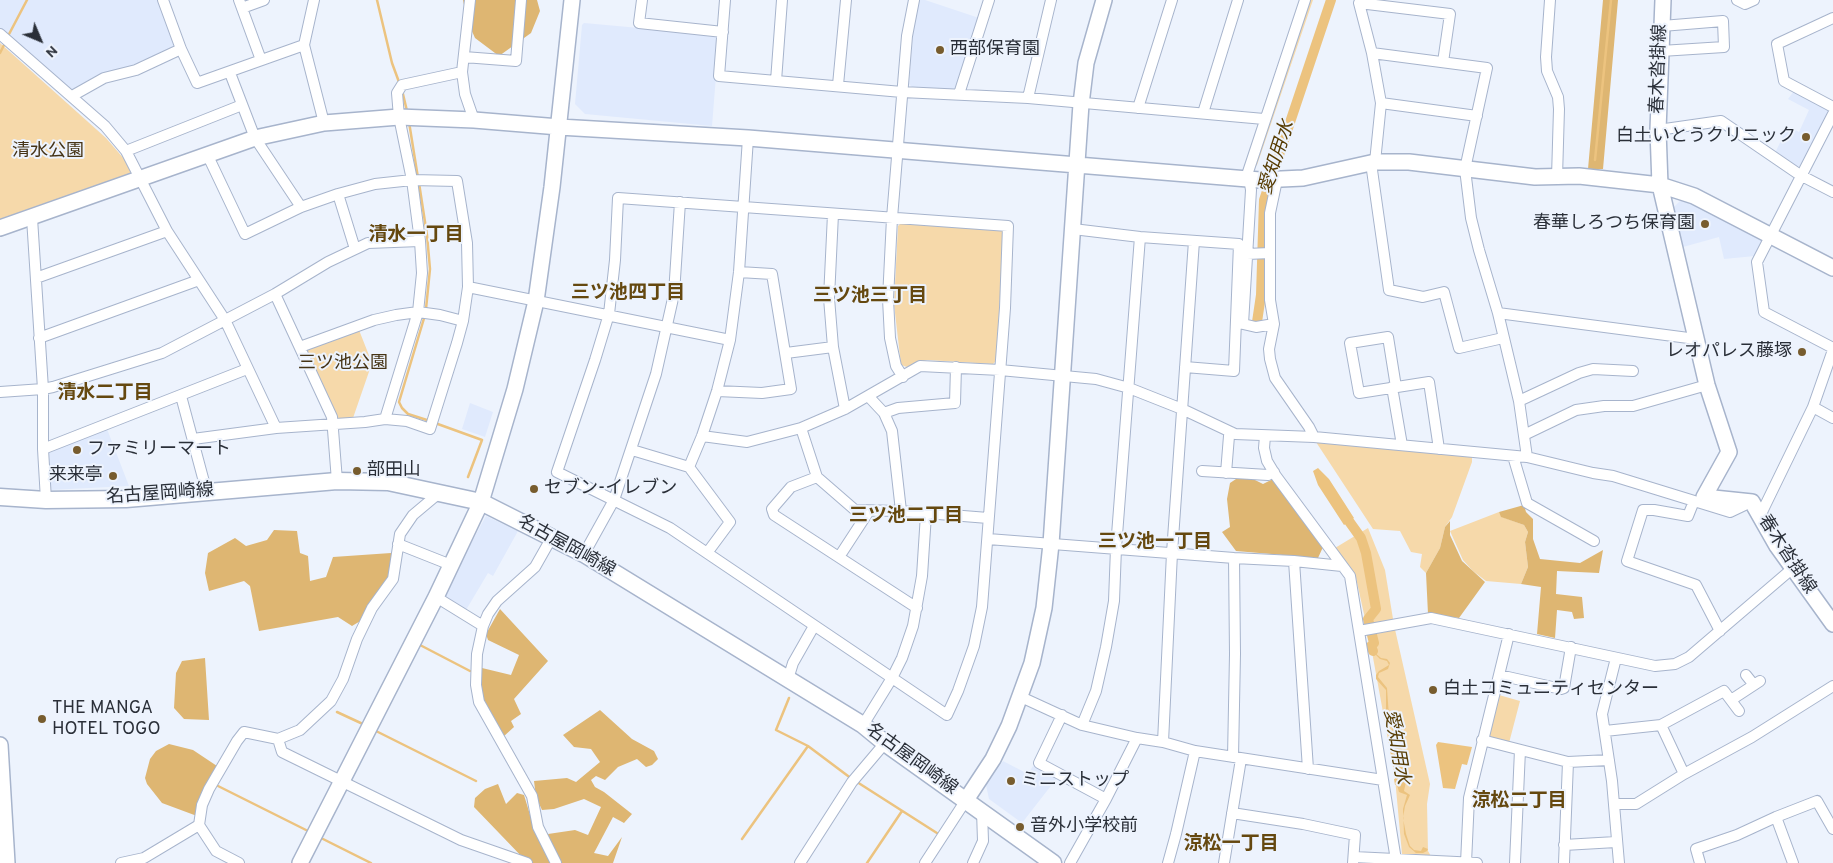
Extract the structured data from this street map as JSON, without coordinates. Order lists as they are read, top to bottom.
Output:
{
  "streets": {
    "main road": ["名古屋岡崎線"],
    "street": ["春木沓掛線"]
  },
  "districts": [
    "清水一丁目",
    "三ツ池四丁目",
    "三ツ池三丁目",
    "清水二丁目",
    "三ツ池二丁目",
    "三ツ池一丁目",
    "涼松二丁目",
    "涼松一丁目"
  ],
  "water": ["愛知用水"],
  "parks": ["清水公園", "三ツ池公園"],
  "places": [
    "西部保育園",
    "白土いとうクリニック",
    "春華しろつち保育園",
    "レオパレス藤塚",
    "ファミリーマート",
    "部田山",
    "来来亭",
    "セブン-イレブン",
    "白土コミュニティセンター",
    "THE MANGA HOTEL TOGO",
    "ミニストップ",
    "音外小学校前"
  ],
  "north": "bottom right"
}
